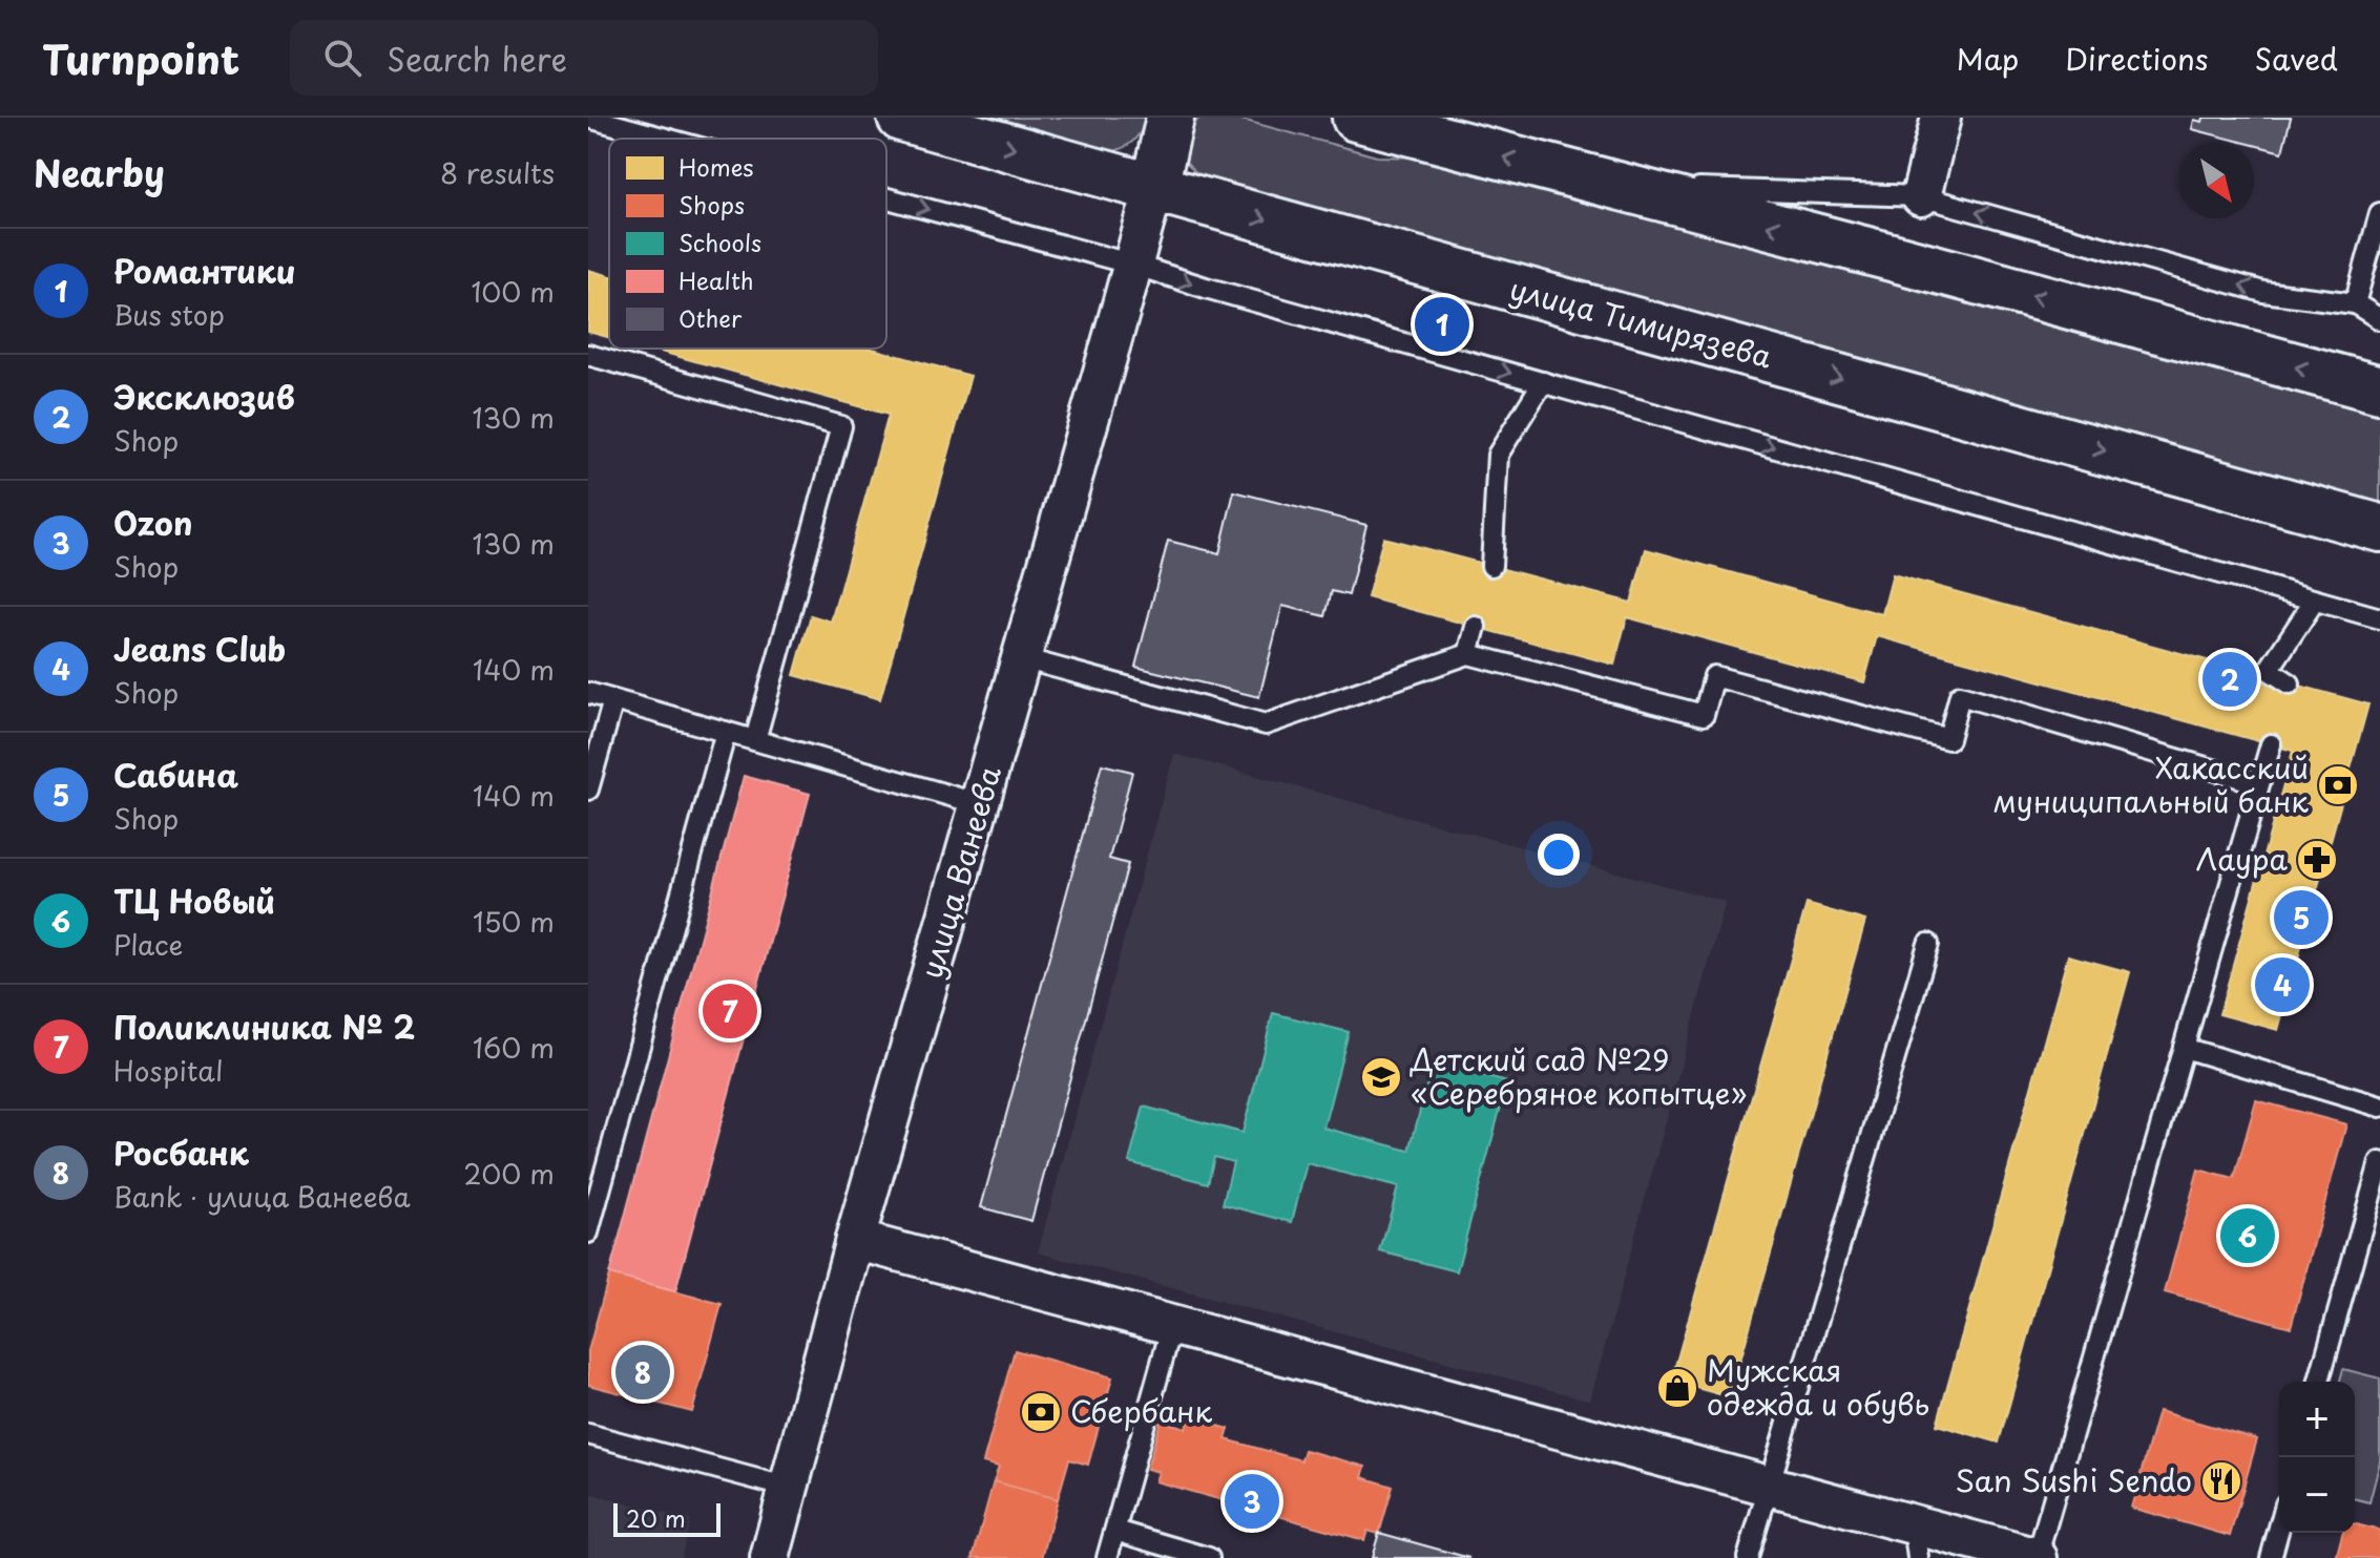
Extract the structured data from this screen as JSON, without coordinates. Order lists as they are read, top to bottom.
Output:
{
  "streets": {
    "main road": ["улица Тимирязева"],
    "street": ["улица Ванеева"]
  },
  "crossings": [
    ["улица Тимирязева", "улица Ванеева"]
  ],
  "places": {
    "bank": ["Хакасский муниципальный банк", "Сбербанк"],
    "pharmacy": ["Лаура"],
    "school or university": ["Детский сад №29 «Серебряное копытце»"],
    "shop": ["Мужская одежда и обувь"],
    "restaurant": ["San Sushi Sendo"]
  },
  "legend": [
    "Homes",
    "Shops",
    "Schools",
    "Health",
    "Other"
  ],
  "scale_bar": "20 m",
  "north": "bottom right",
  "page": {
    "header": "Turnpoint",
    "search": "Search here",
    "nav": ["Map", "Directions", "Saved"],
    "heading": ["Nearby", "8 results"],
    "list": [
      {
        "mark": "1",
        "name": "Романтики",
        "note": "Bus stop",
        "value": "100 m"
      },
      {
        "mark": "2",
        "name": "Эксклюзив",
        "note": "Shop",
        "value": "130 m"
      },
      {
        "mark": "3",
        "name": "Ozon",
        "note": "Shop",
        "value": "130 m"
      },
      {
        "mark": "4",
        "name": "Jeans Club",
        "note": "Shop",
        "value": "140 m"
      },
      {
        "mark": "5",
        "name": "Сабина",
        "note": "Shop",
        "value": "140 m"
      },
      {
        "mark": "6",
        "name": "ТЦ Новый",
        "note": "Place",
        "value": "150 m"
      },
      {
        "mark": "7",
        "name": "Поликлиника № 2",
        "note": "Hospital",
        "value": "160 m"
      },
      {
        "mark": "8",
        "name": "Росбанк",
        "note": "Bank · улица Ванеева",
        "value": "200 m"
      }
    ],
    "pins": [
      "1",
      "2",
      "5",
      "4",
      "7",
      "6",
      "8",
      "3"
    ],
    "map_buttons": ["+", "−"],
    "scale": "20 m"
  }
}
